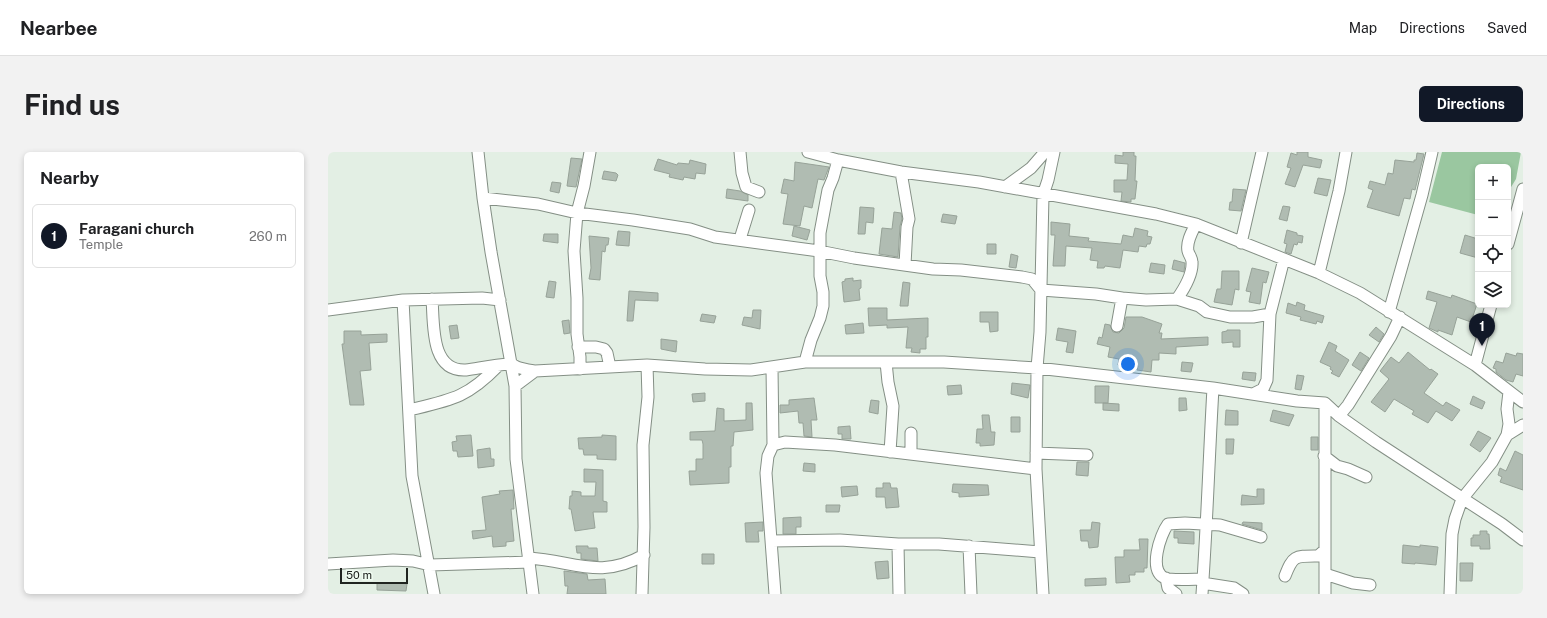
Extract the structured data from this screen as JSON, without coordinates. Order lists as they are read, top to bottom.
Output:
{
  "scale_bar": "50 m",
  "page": {
    "header": "Nearbee",
    "nav": ["Map", "Directions", "Saved"],
    "buttons": "Directions",
    "title": "Find us",
    "heading": "Nearby",
    "map_buttons": ["+", "−"],
    "list": [
      {
        "mark": "1",
        "name": "Faragani church",
        "note": "Temple",
        "value": "260 m"
      }
    ],
    "pins": "1",
    "scale": "50 m"
  }
}
